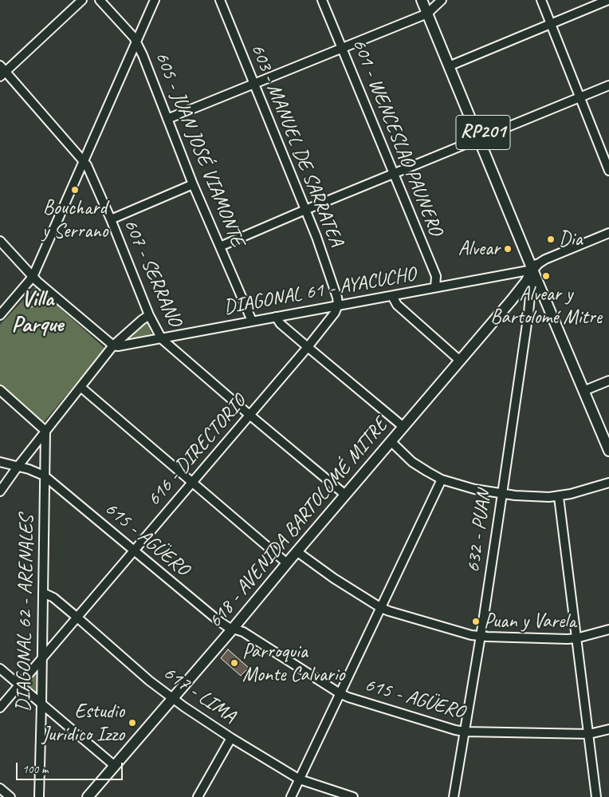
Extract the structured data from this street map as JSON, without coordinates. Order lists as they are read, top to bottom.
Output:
{
  "streets": {
    "main road": ["RP201", "618 - AVENIDA BARTOLOMÉ MITRE"],
    "street": [
      "601 - WENCESLAO PAUNERO",
      "603 - MANUEL DE SARRATEA",
      "605 - JUAN JOSÉ VIAMONTE",
      "607 - SERRANO",
      "DIAGONAL 61 - AYACUCHO",
      "616 - DIRECTORIO",
      "632 - PUAN",
      "615 - AGÜERO",
      "DIAGONAL 62 - ARENALES",
      "617 - LIMA"
    ]
  },
  "crossings": [
    ["RP201", "DIAGONAL 61 - AYACUCHO"],
    ["RP201", "618 - AVENIDA BARTOLOMÉ MITRE"],
    ["RP201", "632 - PUAN"],
    ["601 - WENCESLAO PAUNERO", "DIAGONAL 61 - AYACUCHO"],
    ["603 - MANUEL DE SARRATEA", "DIAGONAL 61 - AYACUCHO"],
    ["603 - MANUEL DE SARRATEA", "616 - DIRECTORIO"],
    ["605 - JUAN JOSÉ VIAMONTE", "DIAGONAL 61 - AYACUCHO"],
    ["607 - SERRANO", "DIAGONAL 61 - AYACUCHO"],
    ["607 - SERRANO", "616 - DIRECTORIO"],
    ["607 - SERRANO", "618 - AVENIDA BARTOLOMÉ MITRE"],
    ["DIAGONAL 61 - AYACUCHO", "616 - DIRECTORIO"],
    ["DIAGONAL 61 - AYACUCHO", "618 - AVENIDA BARTOLOMÉ MITRE"],
    ["DIAGONAL 61 - AYACUCHO", "632 - PUAN"],
    ["616 - DIRECTORIO", "615 - AGÜERO"],
    ["616 - DIRECTORIO", "DIAGONAL 62 - ARENALES"],
    ["616 - DIRECTORIO", "617 - LIMA"],
    ["618 - AVENIDA BARTOLOMÉ MITRE", "632 - PUAN"],
    ["618 - AVENIDA BARTOLOMÉ MITRE", "615 - AGÜERO"],
    ["618 - AVENIDA BARTOLOMÉ MITRE", "617 - LIMA"],
    ["632 - PUAN", "615 - AGÜERO"],
    ["615 - AGÜERO", "DIAGONAL 62 - ARENALES"],
    ["DIAGONAL 62 - ARENALES", "617 - LIMA"]
  ],
  "districts": ["Villa Parque"],
  "places": [
    "Bouchard y Serrano",
    "Dia",
    "Alvear",
    "Alvear y Bartolomé Mitre",
    "Puan y Varela",
    "Parroquia Monte Calvario",
    "Estudio Jurídico Izzo"
  ],
  "scale_bar": "100 m"
}
